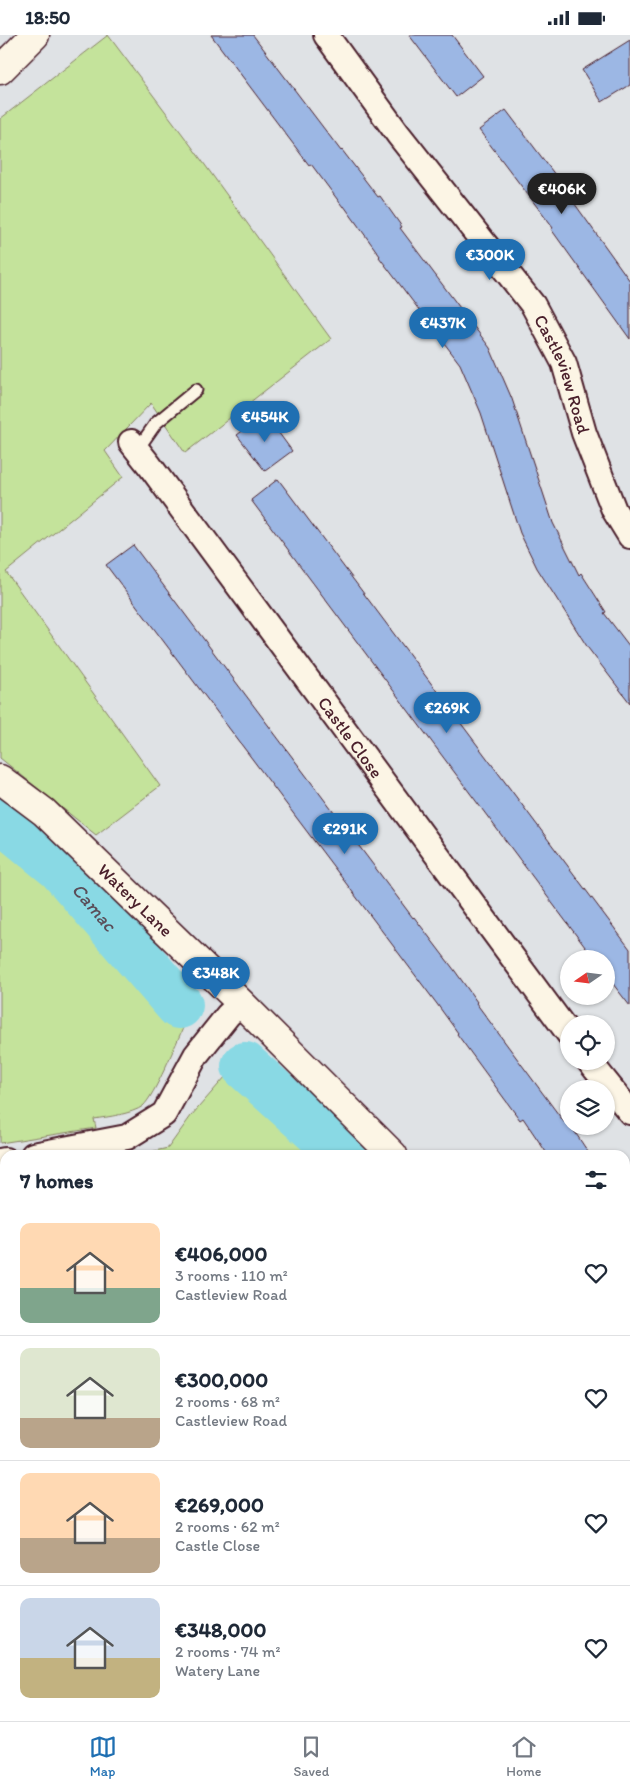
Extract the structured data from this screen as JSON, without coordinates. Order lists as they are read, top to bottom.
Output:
{
  "streets": {
    "street": ["Castleview Road", "Castle Close", "Watery Lane"]
  },
  "water": ["Camac"],
  "north": "left",
  "page": {
    "status": "18:50",
    "price": [
      "€406K",
      "€300K",
      "€437K",
      "€454K",
      "€269K",
      "€291K",
      "€348K"
    ],
    "heading": "7 homes",
    "list": [
      {
        "name": "€406,000",
        "note": "3 rooms · 110 m² · Castleview Road"
      },
      {
        "name": "€300,000",
        "note": "2 rooms · 68 m² · Castleview Road"
      },
      {
        "name": "€269,000",
        "note": "2 rooms · 62 m² · Castle Close"
      },
      {
        "name": "€348,000",
        "note": "2 rooms · 74 m² · Watery Lane"
      }
    ],
    "tabs": ["Map", "Saved", "Home"]
  }
}
